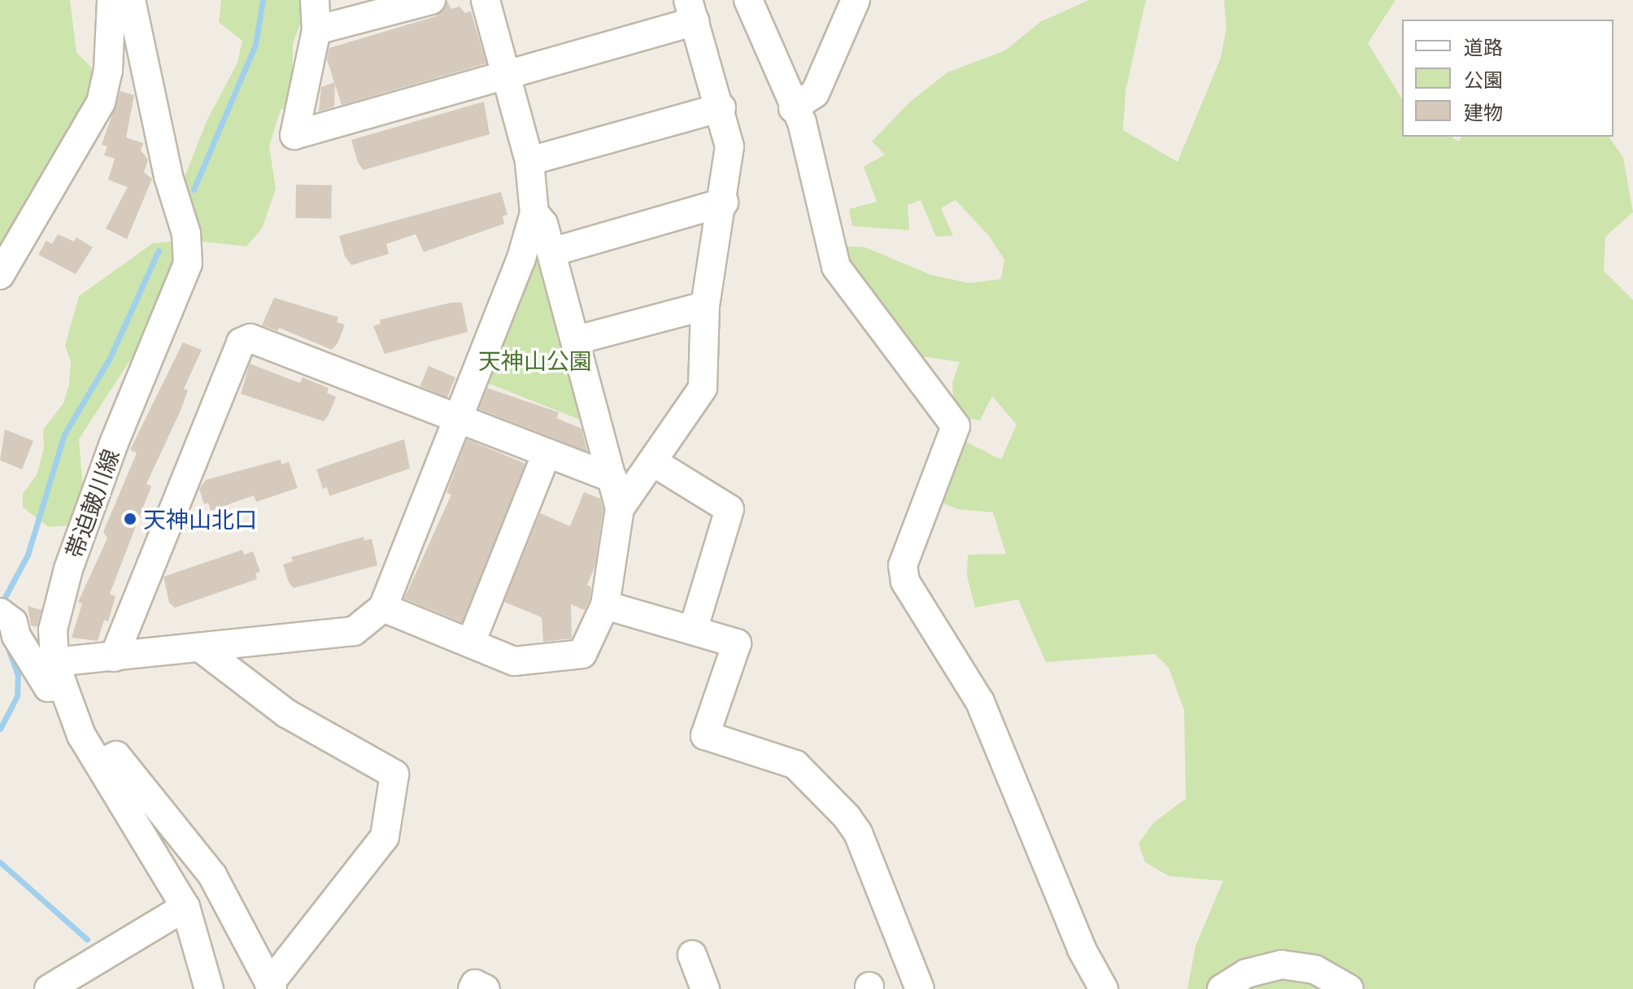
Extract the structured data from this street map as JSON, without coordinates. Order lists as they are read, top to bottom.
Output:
{
  "streets": {
    "street": ["帯迫皷川線"]
  },
  "parks": ["天神山公園"],
  "places": ["天神山北口"],
  "legend": ["道路", "公園", "建物"]
}
